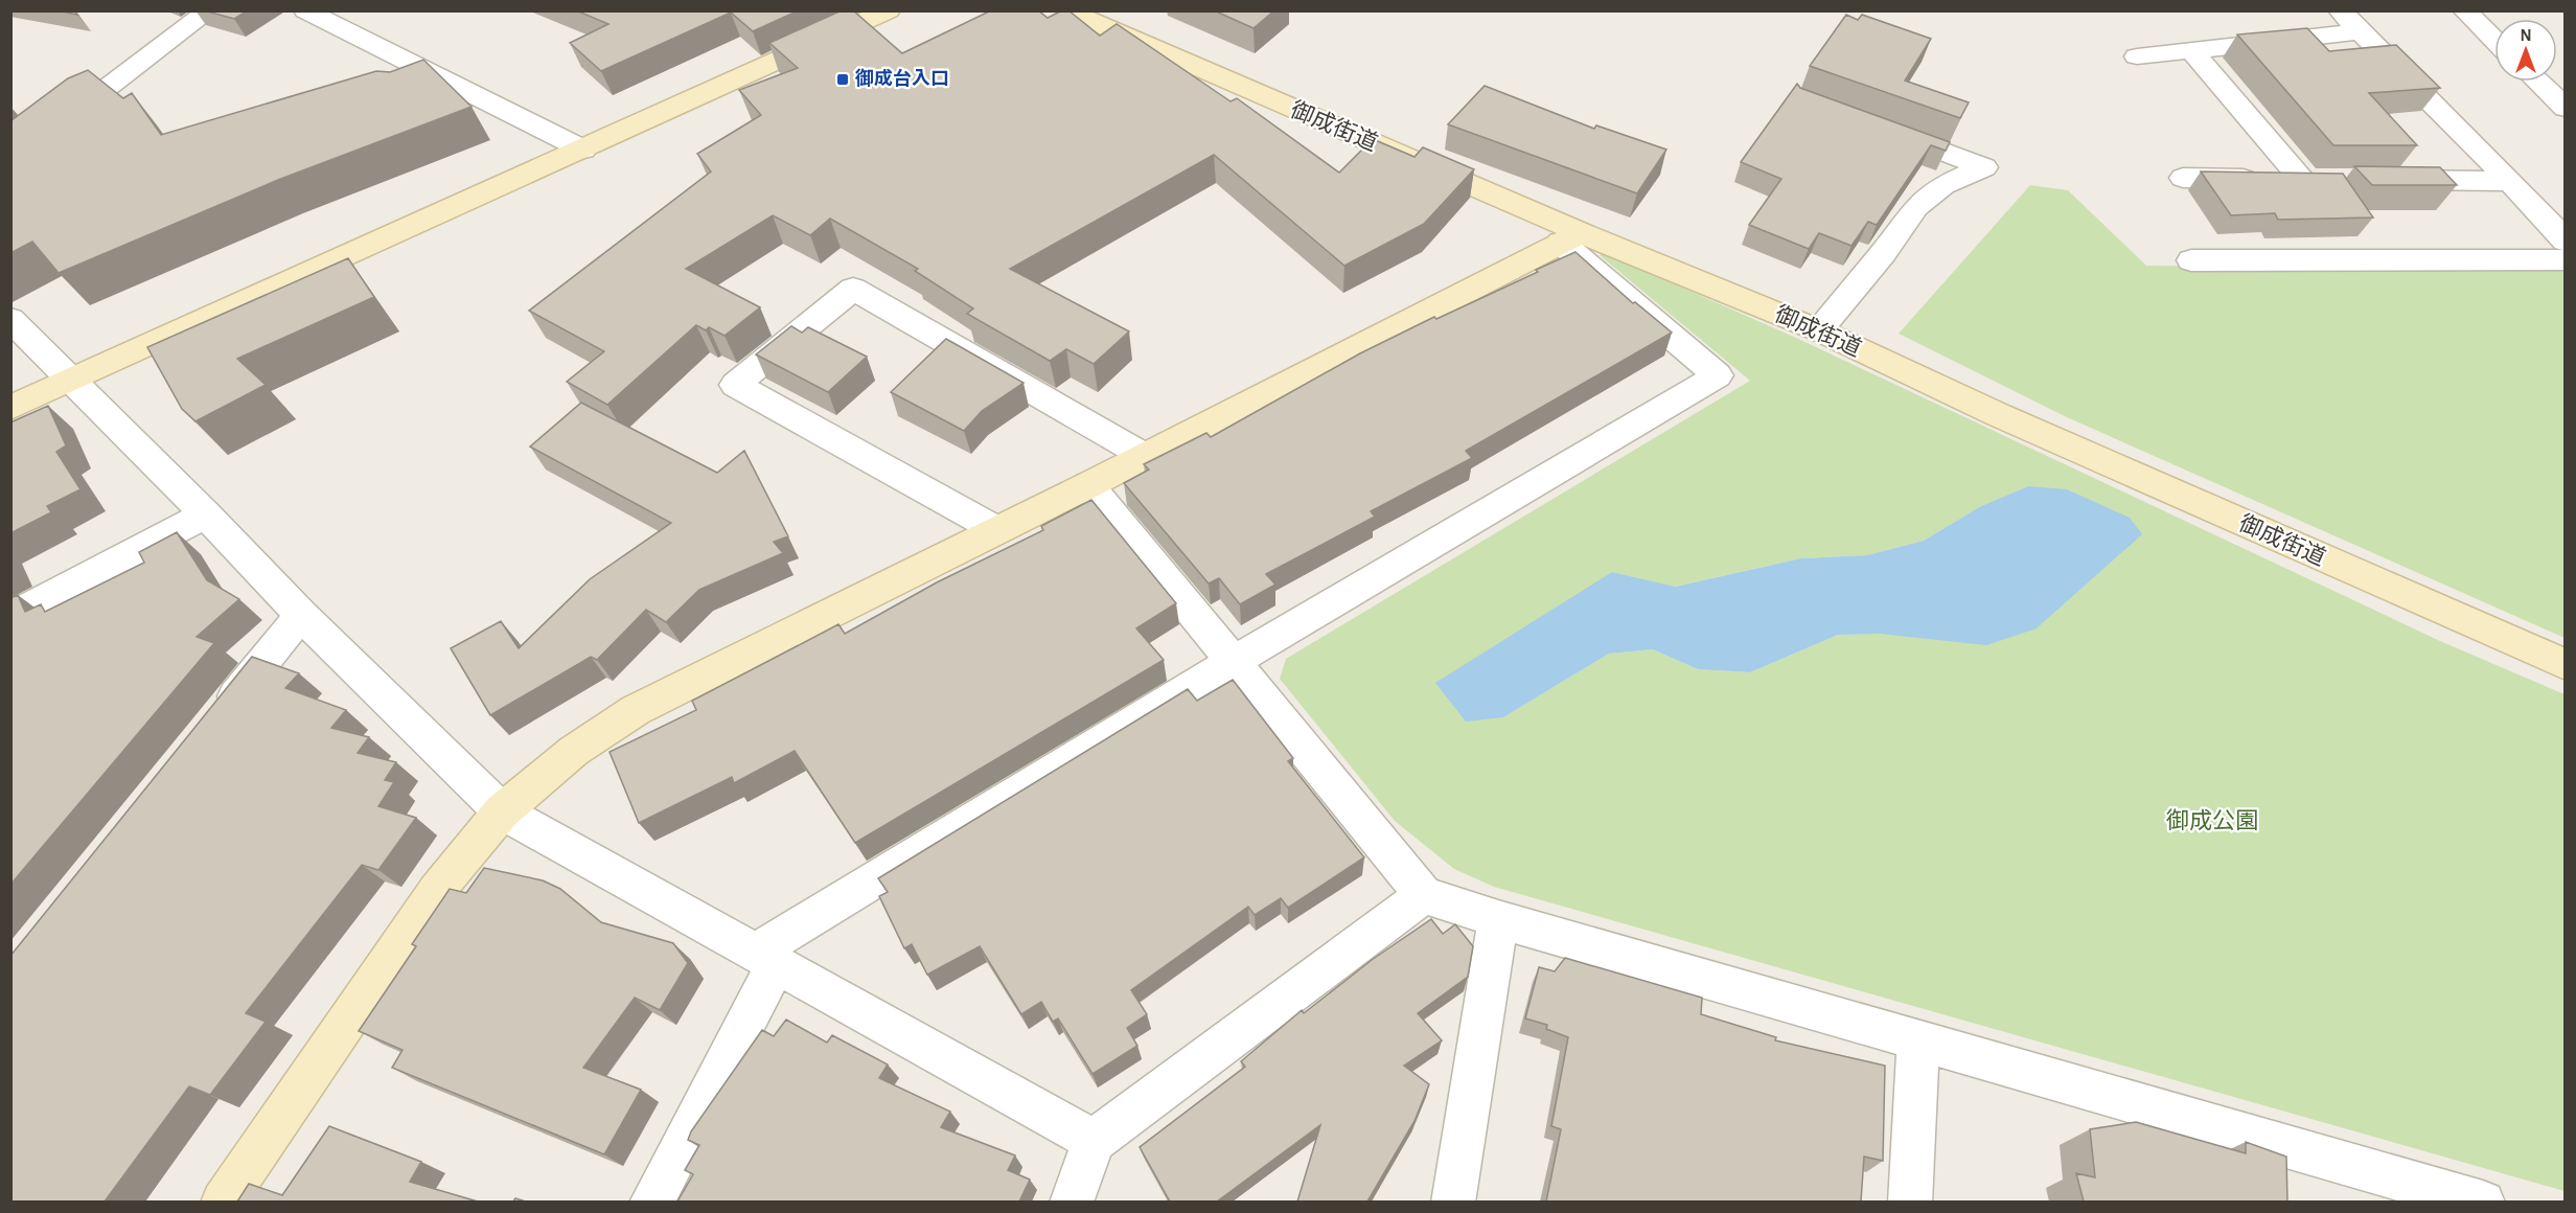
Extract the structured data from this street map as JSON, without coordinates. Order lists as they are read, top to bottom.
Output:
{
  "streets": {
    "street": ["御成街道"]
  },
  "parks": ["御成公園"],
  "places": {
    "transit": ["御成台入口"]
  },
  "north": "top"
}
